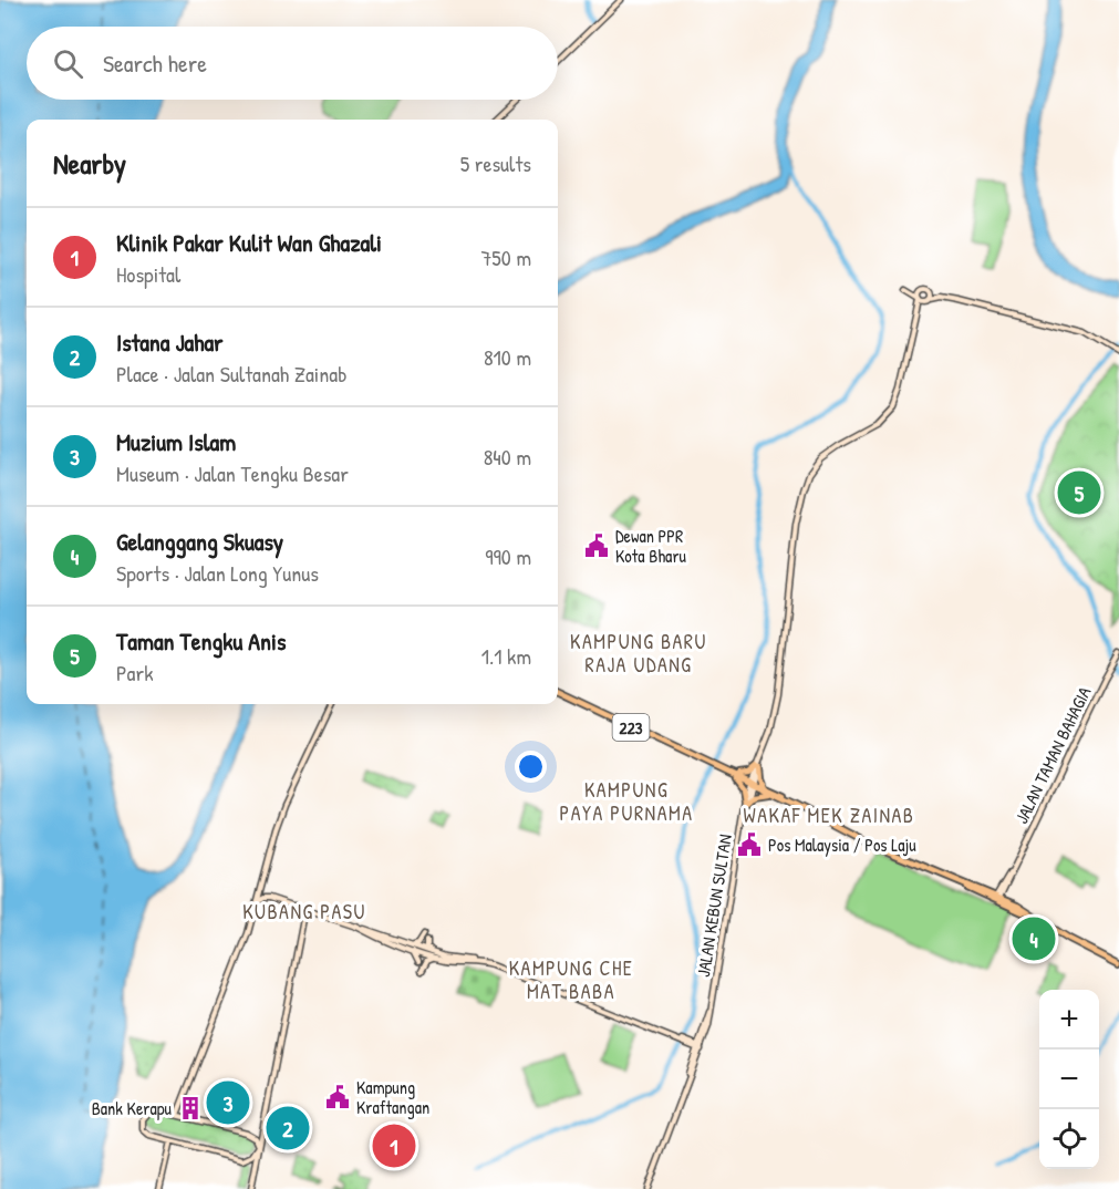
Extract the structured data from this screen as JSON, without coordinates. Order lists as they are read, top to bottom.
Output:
{
  "streets": {
    "main road": ["223", "JALAN TAMAN BAHAGIA", "JALAN KEBUN SULTAN"]
  },
  "crossings": [
    ["223", "JALAN KEBUN SULTAN"]
  ],
  "districts": [
    "KAMPUNG BARU RAJA UDANG",
    "KAMPUNG PAYA PURNAMA",
    "WAKAF MEK ZAINAB",
    "KUBANG PASU",
    "KAMPUNG CHE MAT BABA"
  ],
  "places": {
    "public building": ["Dewan PPR Kota Bharu", "Pos Malaysia / Pos Laju", "Kampung Kraftangan"],
    "building": ["Bank Kerapu"]
  },
  "page": {
    "search": "Search here",
    "heading": ["Nearby", "5 results"],
    "list": [
      {
        "mark": "1",
        "name": "Klinik Pakar Kulit Wan Ghazali",
        "note": "Hospital",
        "value": "750 m"
      },
      {
        "mark": "2",
        "name": "Istana Jahar",
        "note": "Place · Jalan Sultanah Zainab",
        "value": "810 m"
      },
      {
        "mark": "3",
        "name": "Muzium Islam",
        "note": "Museum · Jalan Tengku Besar",
        "value": "840 m"
      },
      {
        "mark": "4",
        "name": "Gelanggang Skuasy",
        "note": "Sports · Jalan Long Yunus",
        "value": "990 m"
      },
      {
        "mark": "5",
        "name": "Taman Tengku Anis",
        "note": "Park",
        "value": "1.1 km"
      }
    ],
    "pins": [
      "5",
      "4",
      "3",
      "2",
      "1"
    ],
    "map_buttons": ["+", "−"]
  }
}
